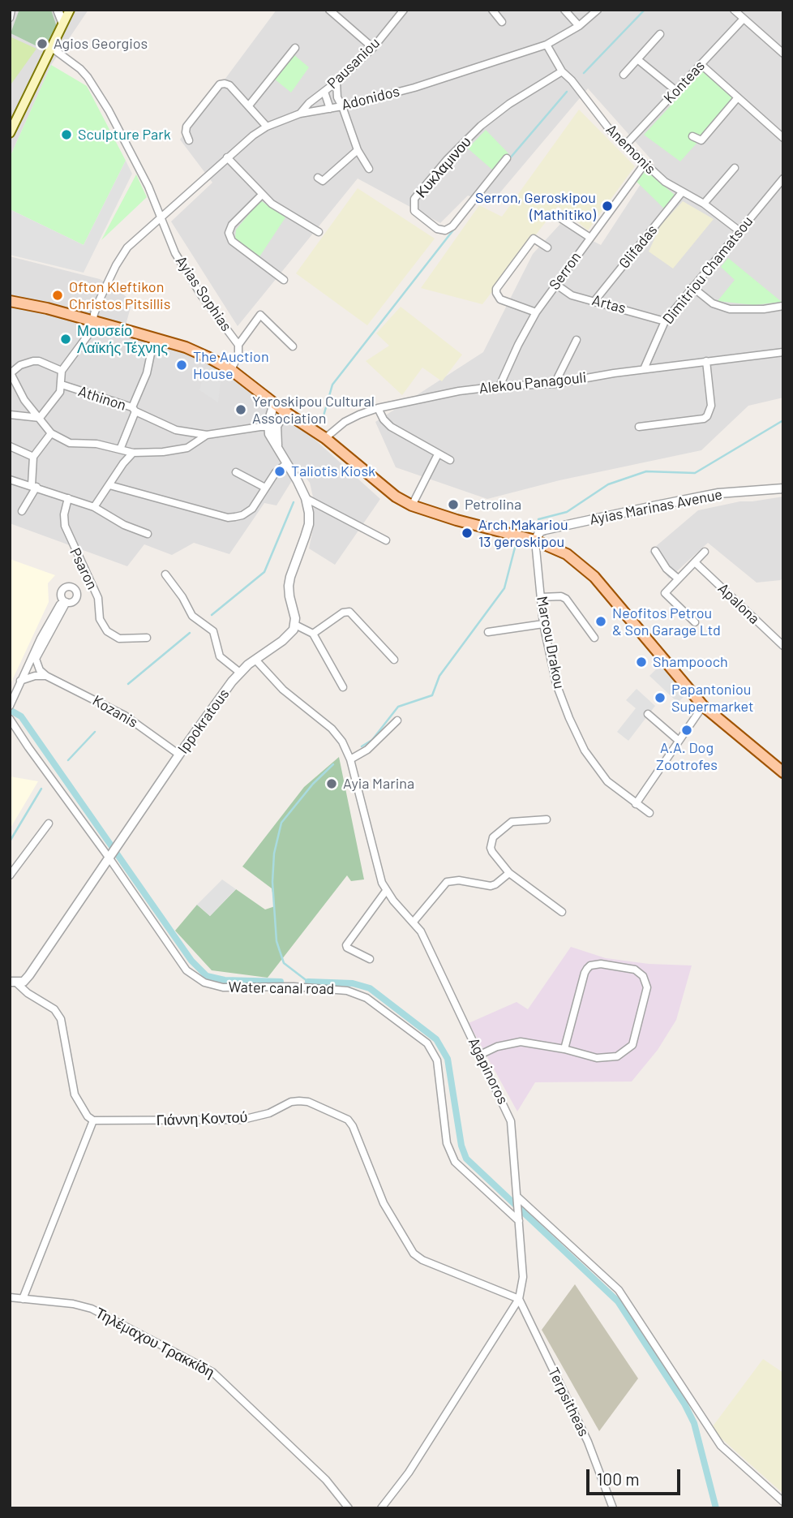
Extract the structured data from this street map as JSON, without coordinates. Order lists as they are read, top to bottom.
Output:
{
  "streets": {
    "street": [
      "Pausaniou",
      "Konteas",
      "Adonidos",
      "Anemonis",
      "Κυκλαμινου",
      "Glifadas",
      "Dimitriou Chamatsou",
      "Serron",
      "Ayias Sophias",
      "Artas",
      "Alekou Panagouli",
      "Athinon",
      "Ayias Marinas Avenue",
      "Psaron",
      "Apalona",
      "Marcou Drakou",
      "Kozanis",
      "Ippokratous",
      "Water canal road",
      "Agapinoros",
      "Γιάννη Κοντού",
      "Τηλέμαχου Τρακκίδη",
      "Terpsitheas"
    ]
  },
  "crossings": [
    ["Pausaniou", "Adonidos"],
    ["Konteas", "Anemonis"],
    ["Adonidos", "Anemonis"],
    ["Adonidos", "Ayias Sophias"],
    ["Adonidos", "Athinon"],
    ["Anemonis", "Κυκλαμινου"],
    ["Anemonis", "Glifadas"],
    ["Anemonis", "Dimitriou Chamatsou"],
    ["Anemonis", "Serron"],
    ["Glifadas", "Artas"],
    ["Dimitriou Chamatsou", "Artas"],
    ["Dimitriou Chamatsou", "Alekou Panagouli"],
    ["Serron", "Artas"],
    ["Serron", "Alekou Panagouli"],
    ["Ayias Marinas Avenue", "Marcou Drakou"],
    ["Kozanis", "Ippokratous"],
    ["Ippokratous", "Water canal road"],
    ["Ippokratous", "Agapinoros"],
    ["Water canal road", "Agapinoros"],
    ["Agapinoros", "Γιάννη Κοντού"],
    ["Agapinoros", "Terpsitheas"],
    ["Γιάννη Κοντού", "Terpsitheas"]
  ],
  "places": [
    "Agios Georgios",
    "Sculpture Park",
    "Serron, Geroskipou (Mathitiko)",
    "Ofton Kleftikon Christos Pitsillis",
    "Μουσείο Λαϊκής Τέχνης",
    "The Auction House",
    "Yeroskipou Cultural Association",
    "Taliotis Kiosk",
    "Petrolina",
    "Arch Makariou 13 geroskipou",
    "Neofitos Petrou & Son Garage Ltd",
    "Shampooch",
    "Papantoniou Supermarket",
    "A.A. Dog Zootrofes",
    "Ayia Marina"
  ],
  "scale_bar": "100 m"
}
